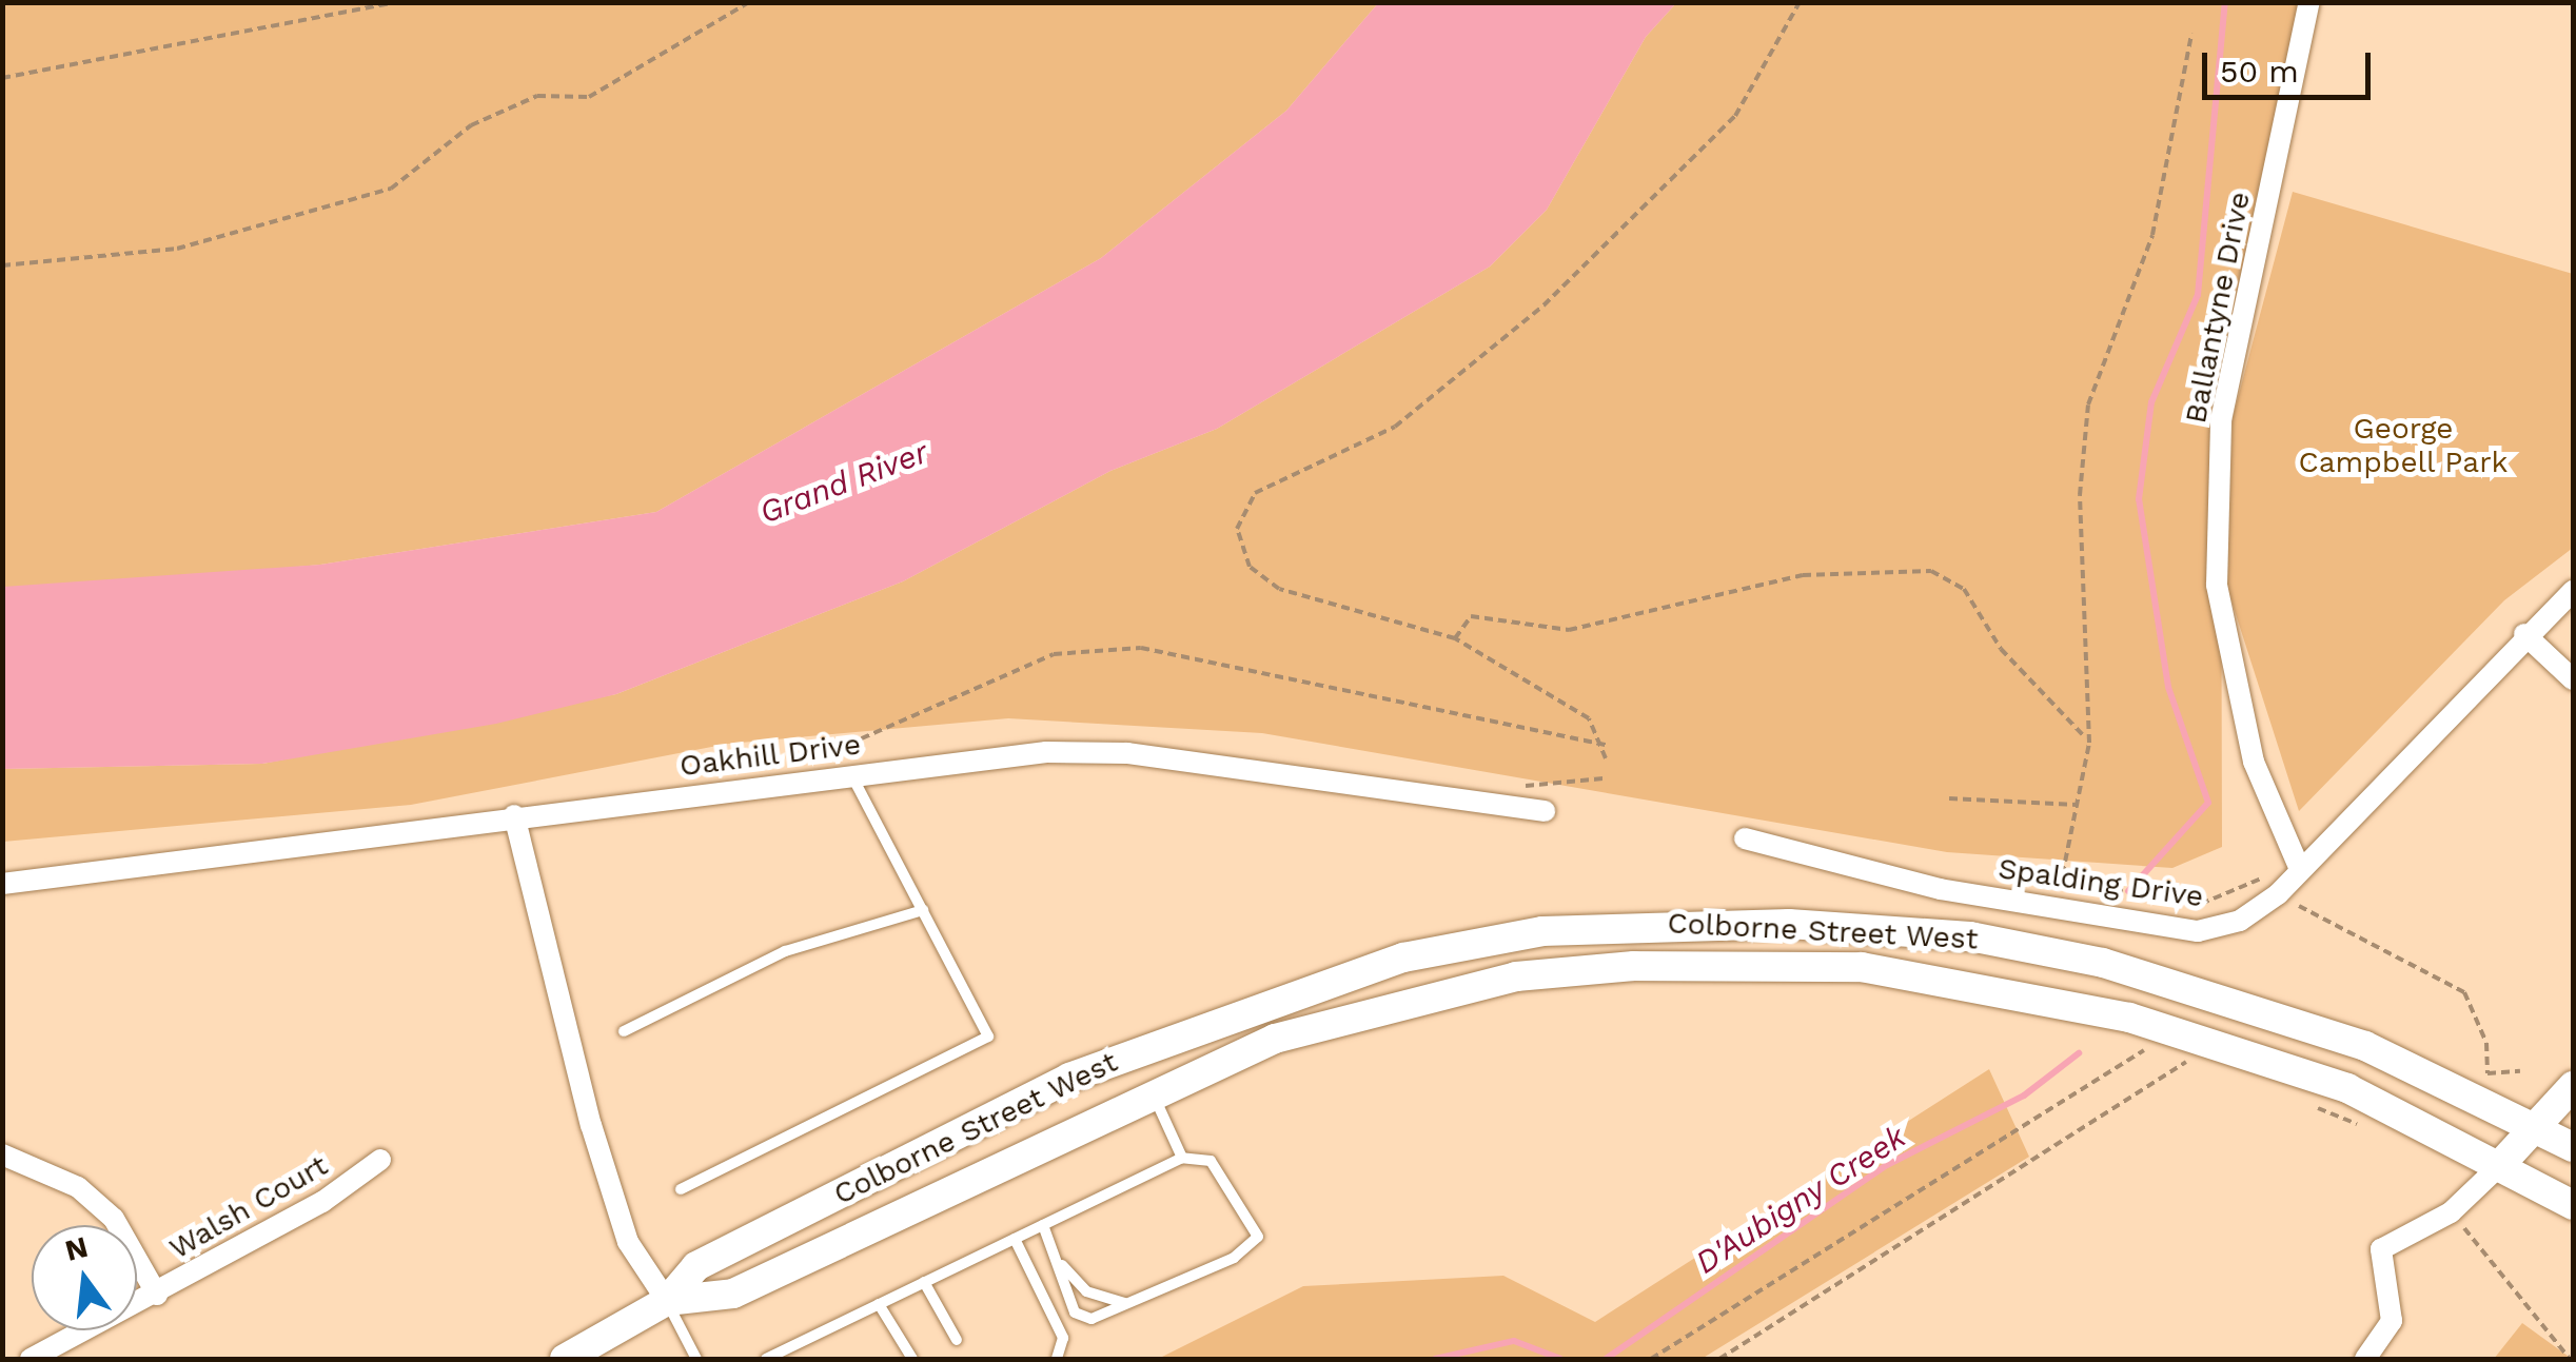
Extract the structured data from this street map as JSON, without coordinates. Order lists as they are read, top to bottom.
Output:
{
  "streets": {
    "main road": ["Colborne Street West"],
    "street": [
      "Ballantyne Drive",
      "Oakhill Drive",
      "Spalding Drive",
      "Walsh Court"
    ]
  },
  "crossings": [
    ["Ballantyne Drive", "Spalding Drive"]
  ],
  "water": ["Grand River", "D'Aubigny Creek"],
  "parks": ["George Campbell Park"],
  "scale_bar": "50 m",
  "north": "top"
}
